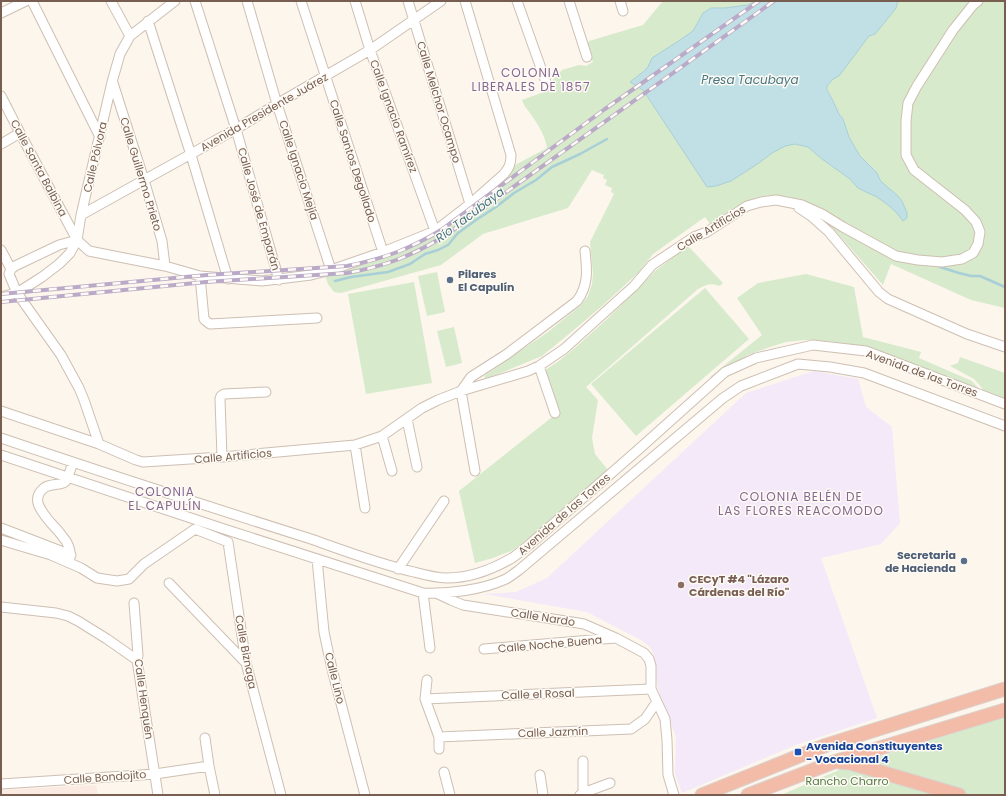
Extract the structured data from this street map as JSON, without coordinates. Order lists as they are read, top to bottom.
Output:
{
  "streets": {
    "street": [
      "Calle Melchor Ocampo",
      "Avenida Presidente Juárez",
      "Calle Ignacio Ramírez",
      "Calle Pólvora",
      "Calle Santos Degollado",
      "Calle Santa Balbina",
      "Calle Ignacio Mejía",
      "Calle Guillermo Prieto",
      "Calle José de Emparán",
      "Calle Artificios",
      "Avenida de las Torres",
      "Calle Nardo",
      "Calle Noche Buena",
      "Calle Biznaga",
      "Calle Lino",
      "Calle el Rosal",
      "Calle Henquén",
      "Calle Jazmín",
      "Calle Bondojito"
    ]
  },
  "crossings": [
    ["Calle Melchor Ocampo", "Avenida Presidente Juárez"],
    ["Avenida Presidente Juárez", "Calle Ignacio Ramírez"],
    ["Avenida Presidente Juárez", "Calle Pólvora"],
    ["Avenida Presidente Juárez", "Calle Santos Degollado"],
    ["Avenida Presidente Juárez", "Calle Ignacio Mejía"],
    ["Avenida Presidente Juárez", "Calle Guillermo Prieto"],
    ["Avenida Presidente Juárez", "Calle José de Emparán"],
    ["Calle Pólvora", "Calle Santa Balbina"],
    ["Calle Pólvora", "Calle Guillermo Prieto"],
    ["Avenida de las Torres", "Calle Nardo"],
    ["Avenida de las Torres", "Calle Lino"],
    ["Calle Nardo", "Calle Noche Buena"],
    ["Calle Nardo", "Calle el Rosal"],
    ["Calle Henquén", "Calle Bondojito"]
  ],
  "districts": ["COLONIA LIBERALES DE 1857", "COLONIA EL CAPULÍN", "COLONIA BELÉN DE LAS FLORES REACOMODO"],
  "water": ["Presa Tacubaya", "Río Tacubaya"],
  "parks": ["Rancho Charro"],
  "places": {
    "other": ["Pilares El Capulín", "Secretaria de Hacienda", "CECyT #4 \"Lázaro Cárdenas del Río\""],
    "transit": ["Avenida Constituyentes - Vocacional 4"]
  }
}
